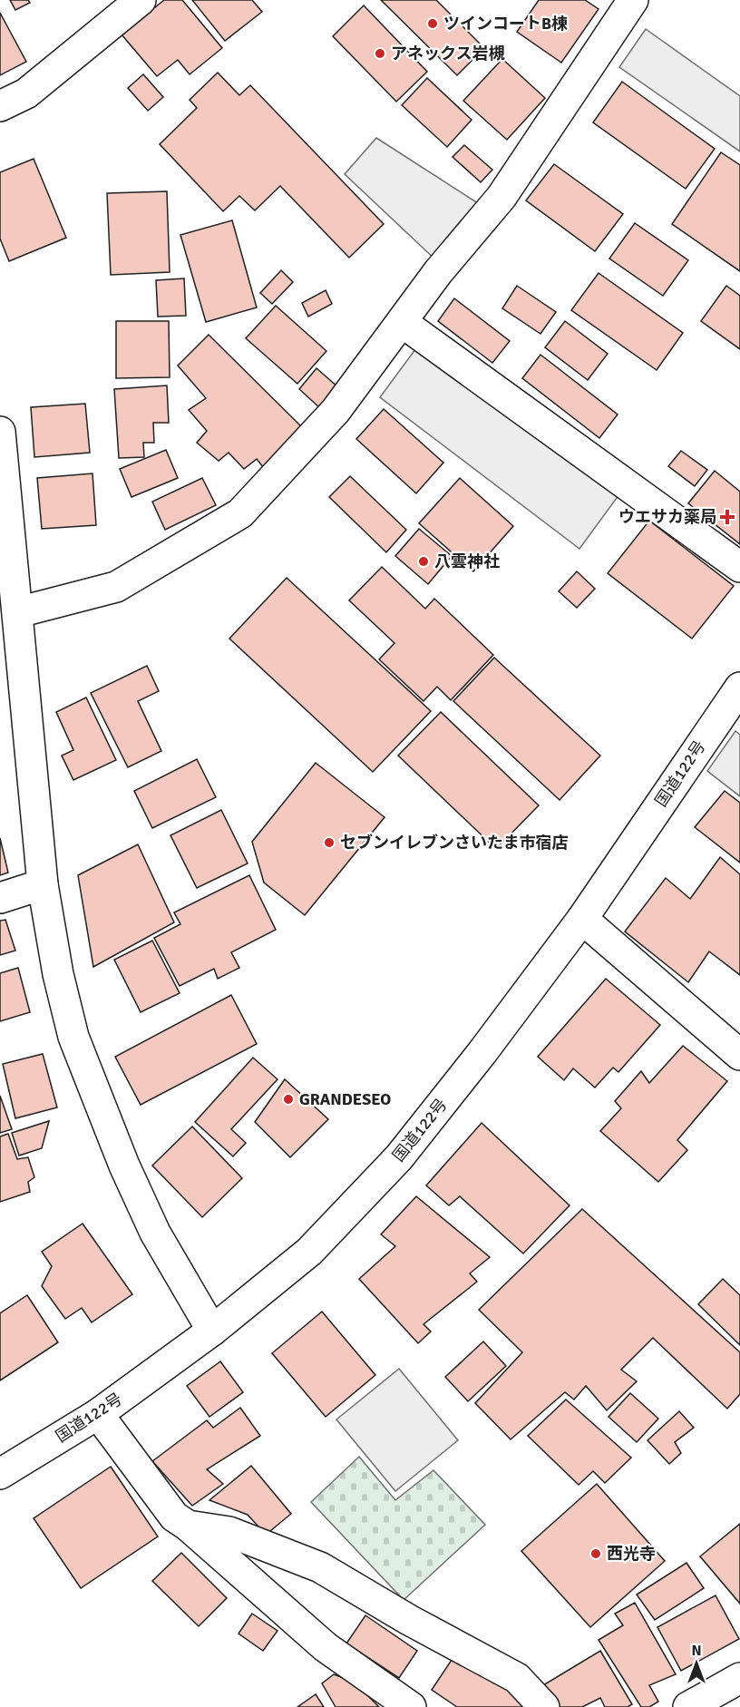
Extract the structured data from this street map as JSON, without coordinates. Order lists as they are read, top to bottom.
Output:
{
  "streets": {
    "main road": ["国道122号"]
  },
  "places": {
    "other": [
      "ツインコートB棟",
      "アネックス岩槻",
      "八雲神社",
      "セブンイレブンさいたま市宿店",
      "GRANDESEO",
      "西光寺"
    ],
    "health": ["ウエサカ薬局"]
  },
  "north": "top"
}
